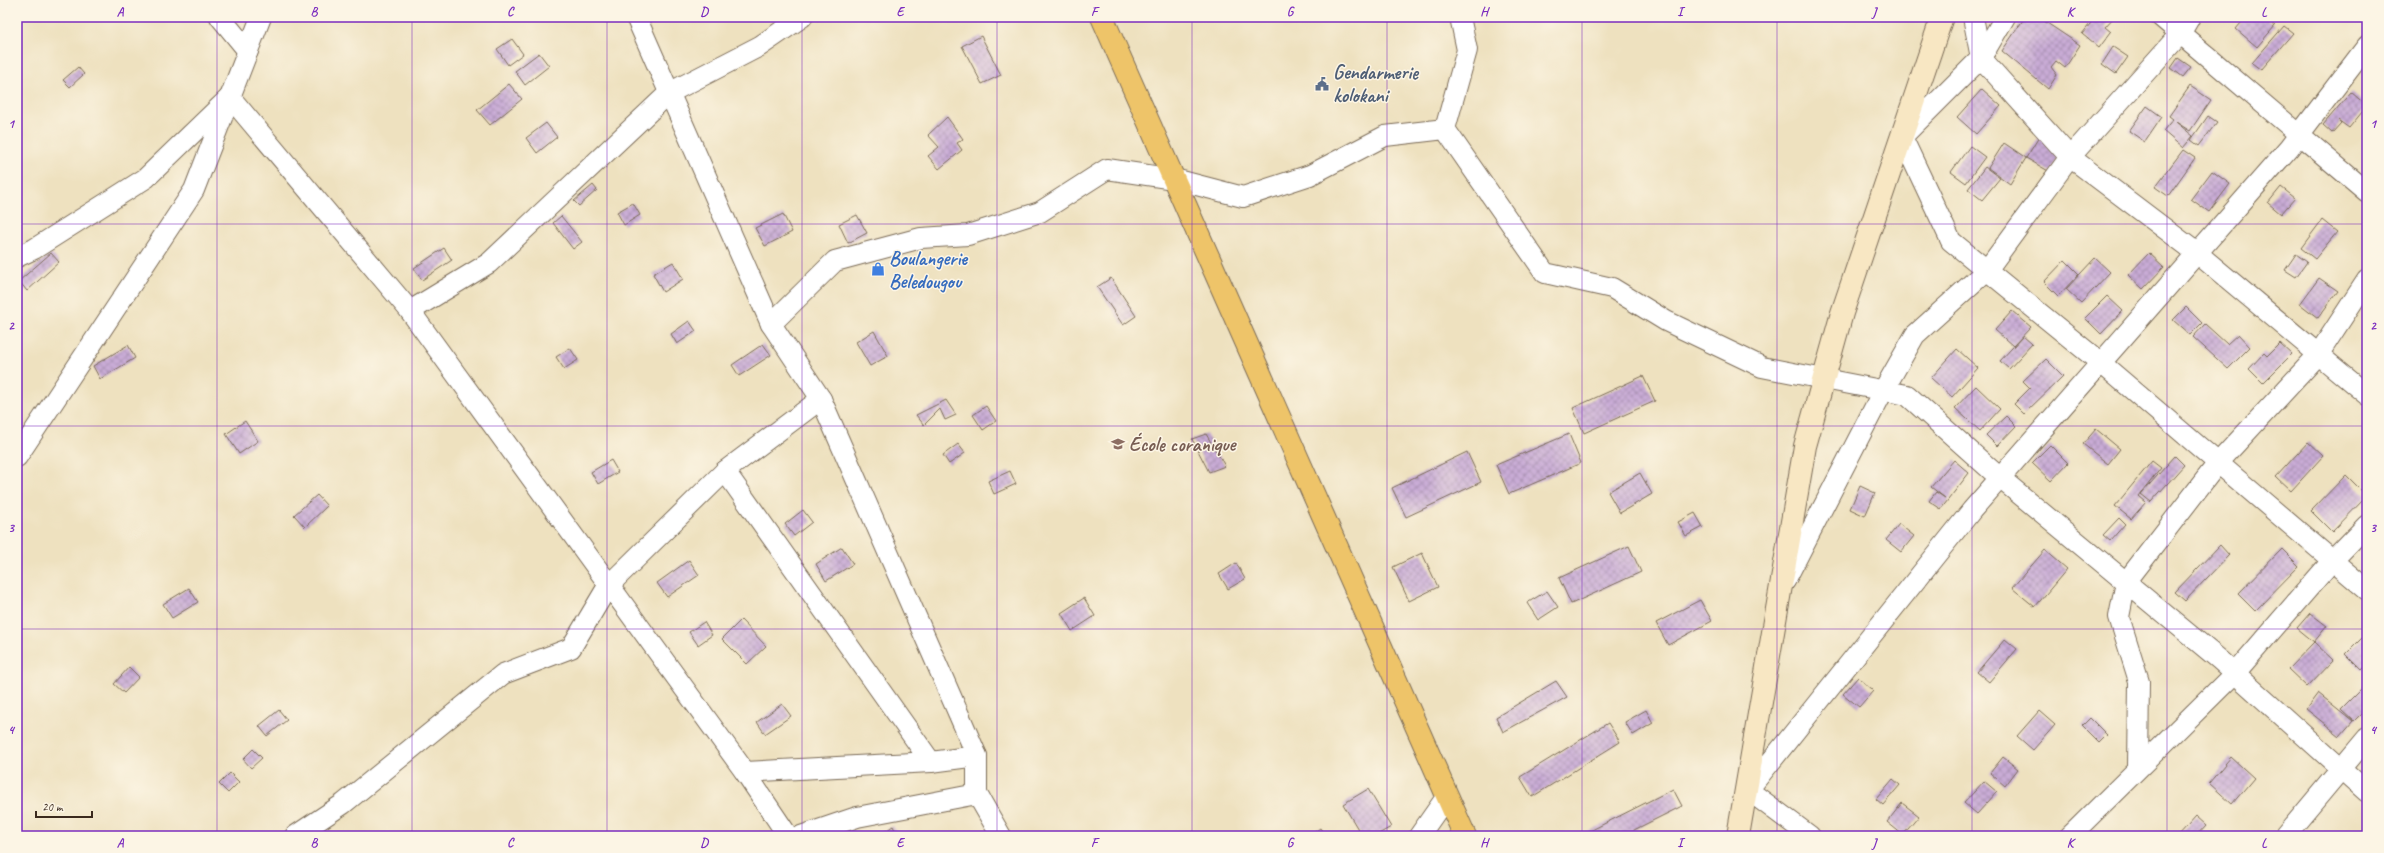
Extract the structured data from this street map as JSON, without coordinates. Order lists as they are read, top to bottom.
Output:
{
  "places": {
    "public building": ["Gendarmerie kolokani"],
    "shop": ["Boulangerie Beledougou"],
    "school or university": ["École coranique"]
  },
  "scale_bar": "20 m",
  "grid": {
    "columns": [
      "A",
      "B",
      "C",
      "D",
      "E",
      "F",
      "G",
      "H",
      "I",
      "J",
      "K",
      "L"
    ],
    "rows": [
      "1",
      "2",
      "3",
      "4"
    ]
  }
}
